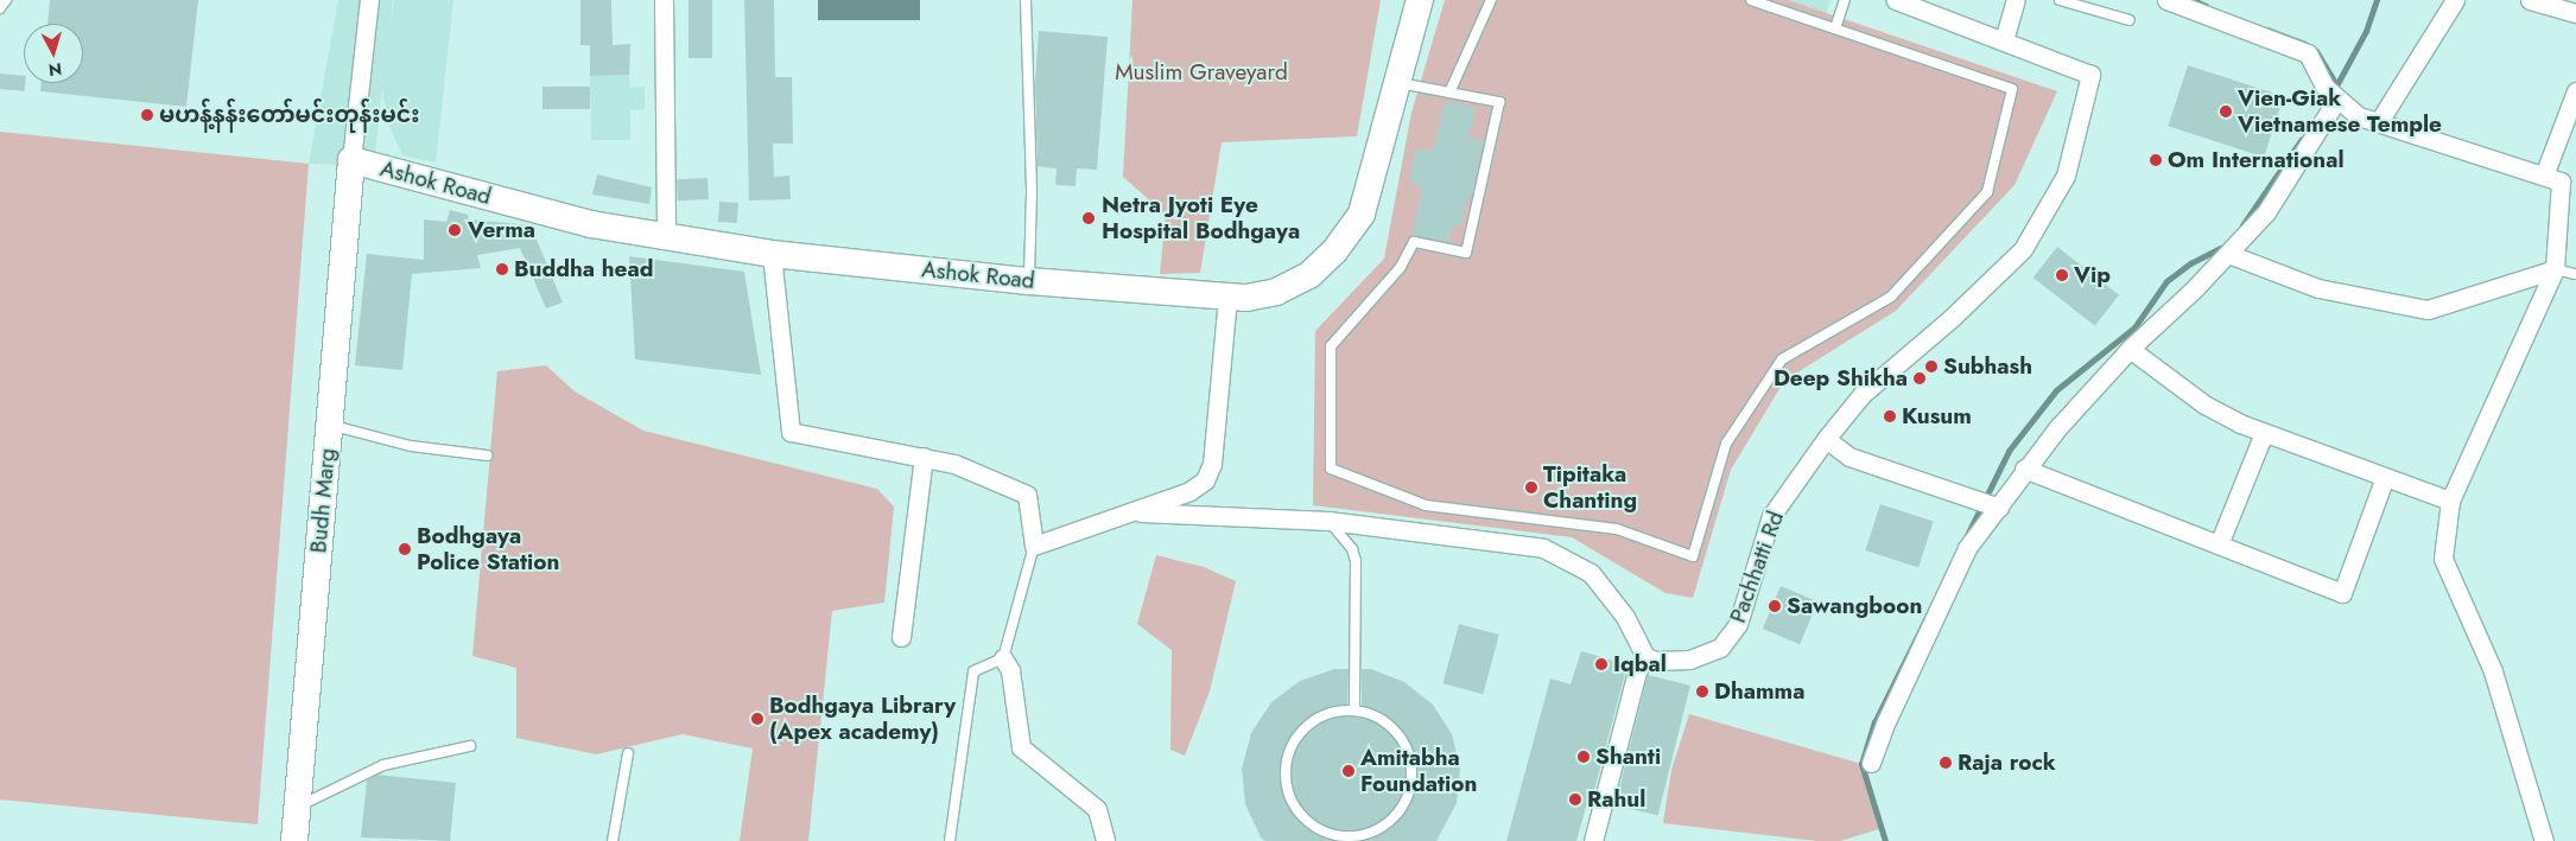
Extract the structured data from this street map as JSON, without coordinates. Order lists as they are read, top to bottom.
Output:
{
  "streets": {
    "street": ["Ashok Road", "Budh Marg", "Pachhatti Rd"]
  },
  "crossings": [
    ["Ashok Road", "Budh Marg"]
  ],
  "parks": ["Muslim Graveyard"],
  "places": [
    "Vien-Giak Vietnamese Temple",
    "မဟန့်နန်းတော်မင်းတုန်းမင်း",
    "Om International",
    "Netra Jyoti Eye Hospital Bodhgaya",
    "Verma",
    "Buddha head",
    "Vip",
    "Subhash",
    "Deep Shikha",
    "Kusum",
    "Tipitaka Chanting",
    "Bodhgaya Police Station",
    "Sawangboon",
    "Iqbal",
    "Dhamma",
    "Bodhgaya Library (Apex academy)",
    "Shanti",
    "Raja rock",
    "Amitabha Foundation",
    "Rahul"
  ],
  "north": "bottom"
}
